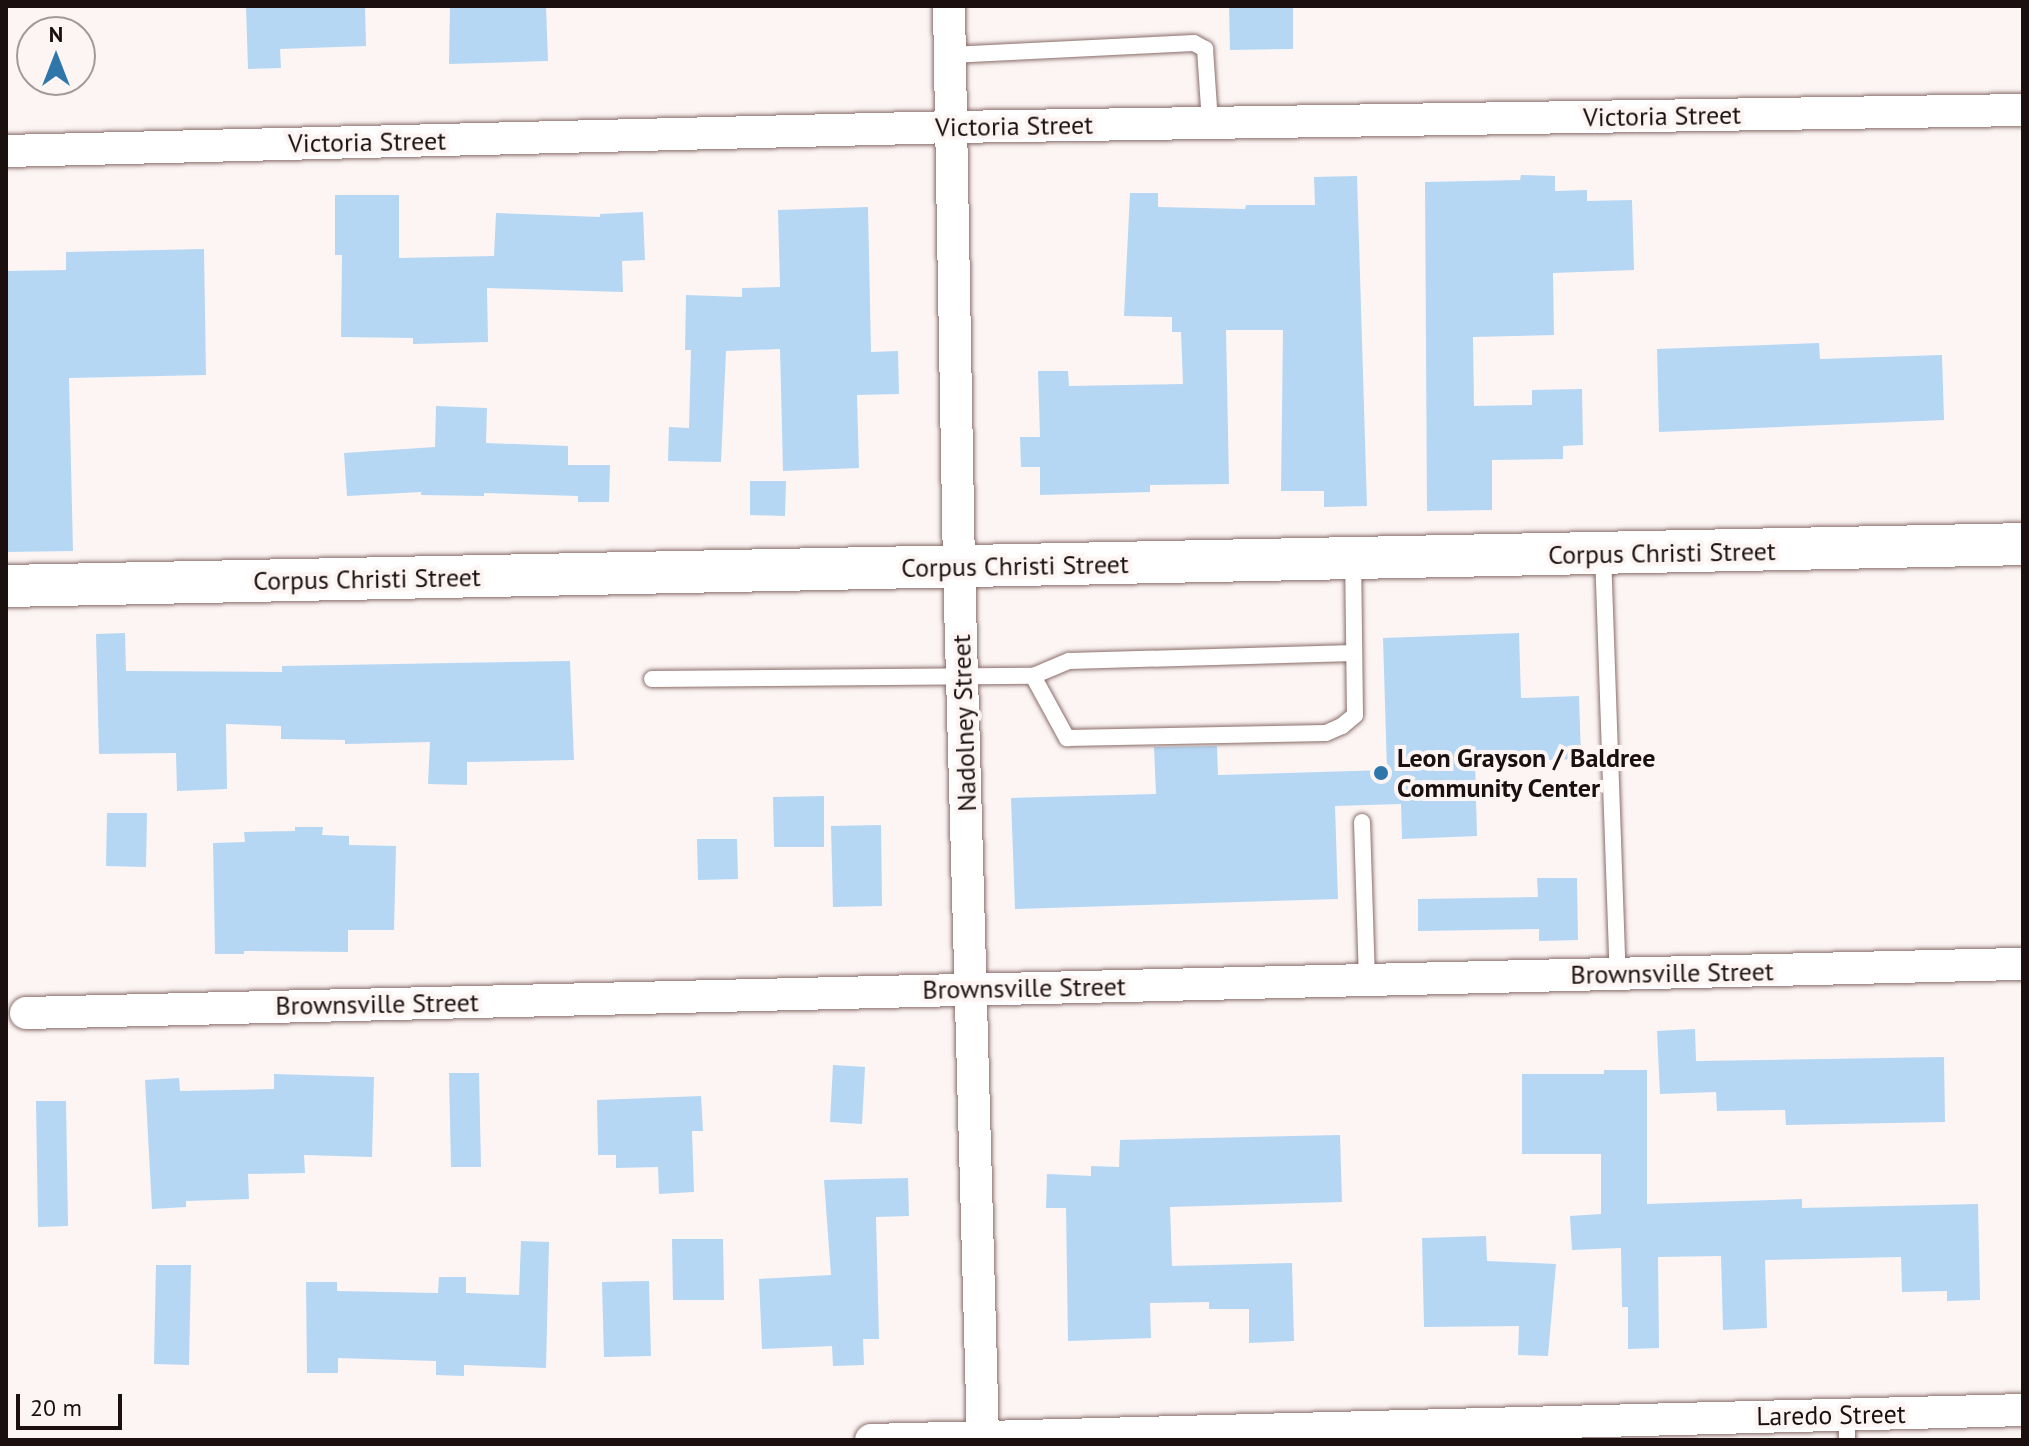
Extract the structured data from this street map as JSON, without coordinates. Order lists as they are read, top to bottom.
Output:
{
  "streets": {
    "street": [
      "Victoria Street",
      "Corpus Christi Street",
      "Nadolney Street",
      "Brownsville Street",
      "Laredo Street"
    ]
  },
  "crossings": [
    ["Victoria Street", "Nadolney Street"],
    ["Corpus Christi Street", "Nadolney Street"],
    ["Nadolney Street", "Brownsville Street"],
    ["Nadolney Street", "Laredo Street"]
  ],
  "places": ["Leon Grayson / Baldree Community Center"],
  "scale_bar": "20 m",
  "north": "top"
}
